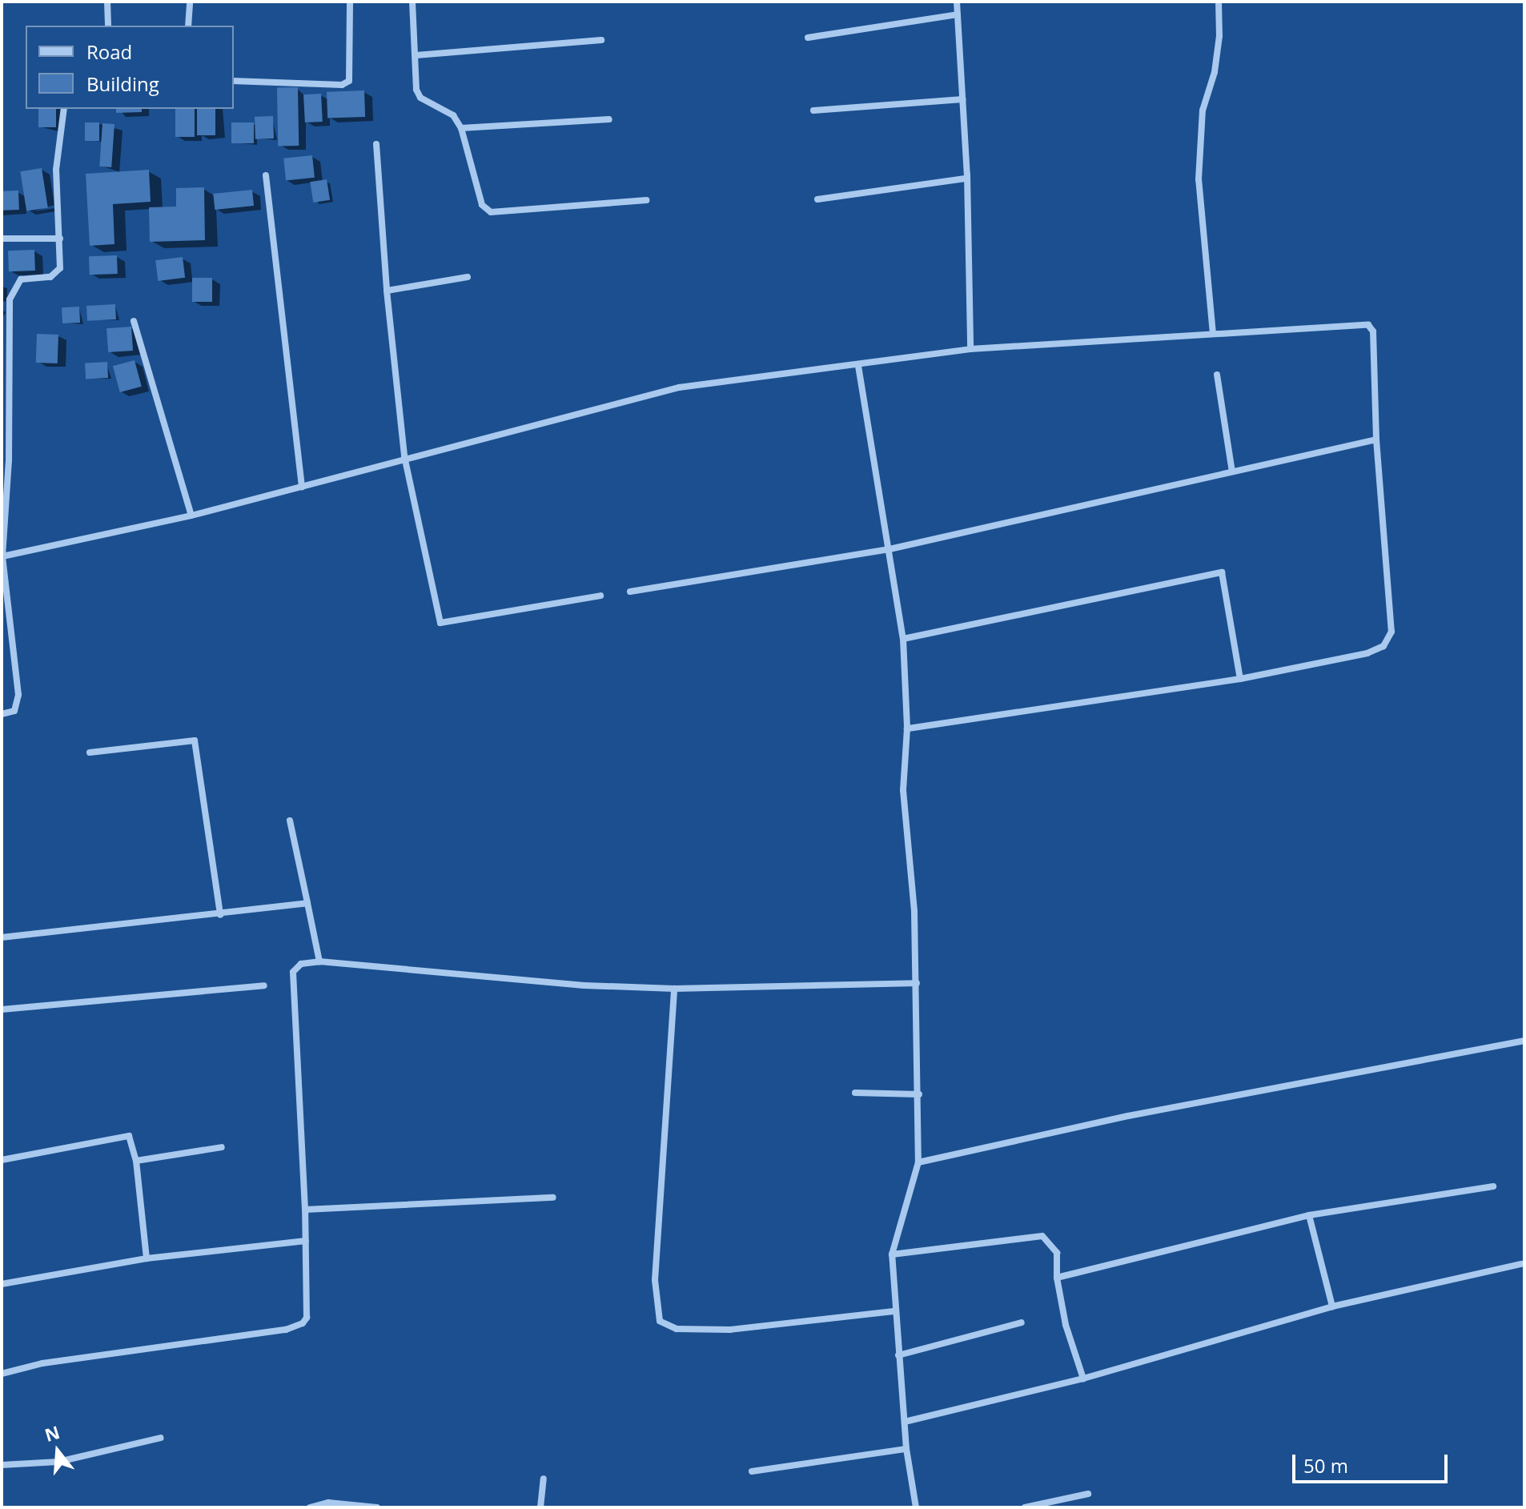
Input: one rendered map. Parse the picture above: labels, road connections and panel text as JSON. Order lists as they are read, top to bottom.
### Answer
{
  "legend": ["Road", "Building"],
  "scale_bar": "50 m",
  "north": "top"
}
